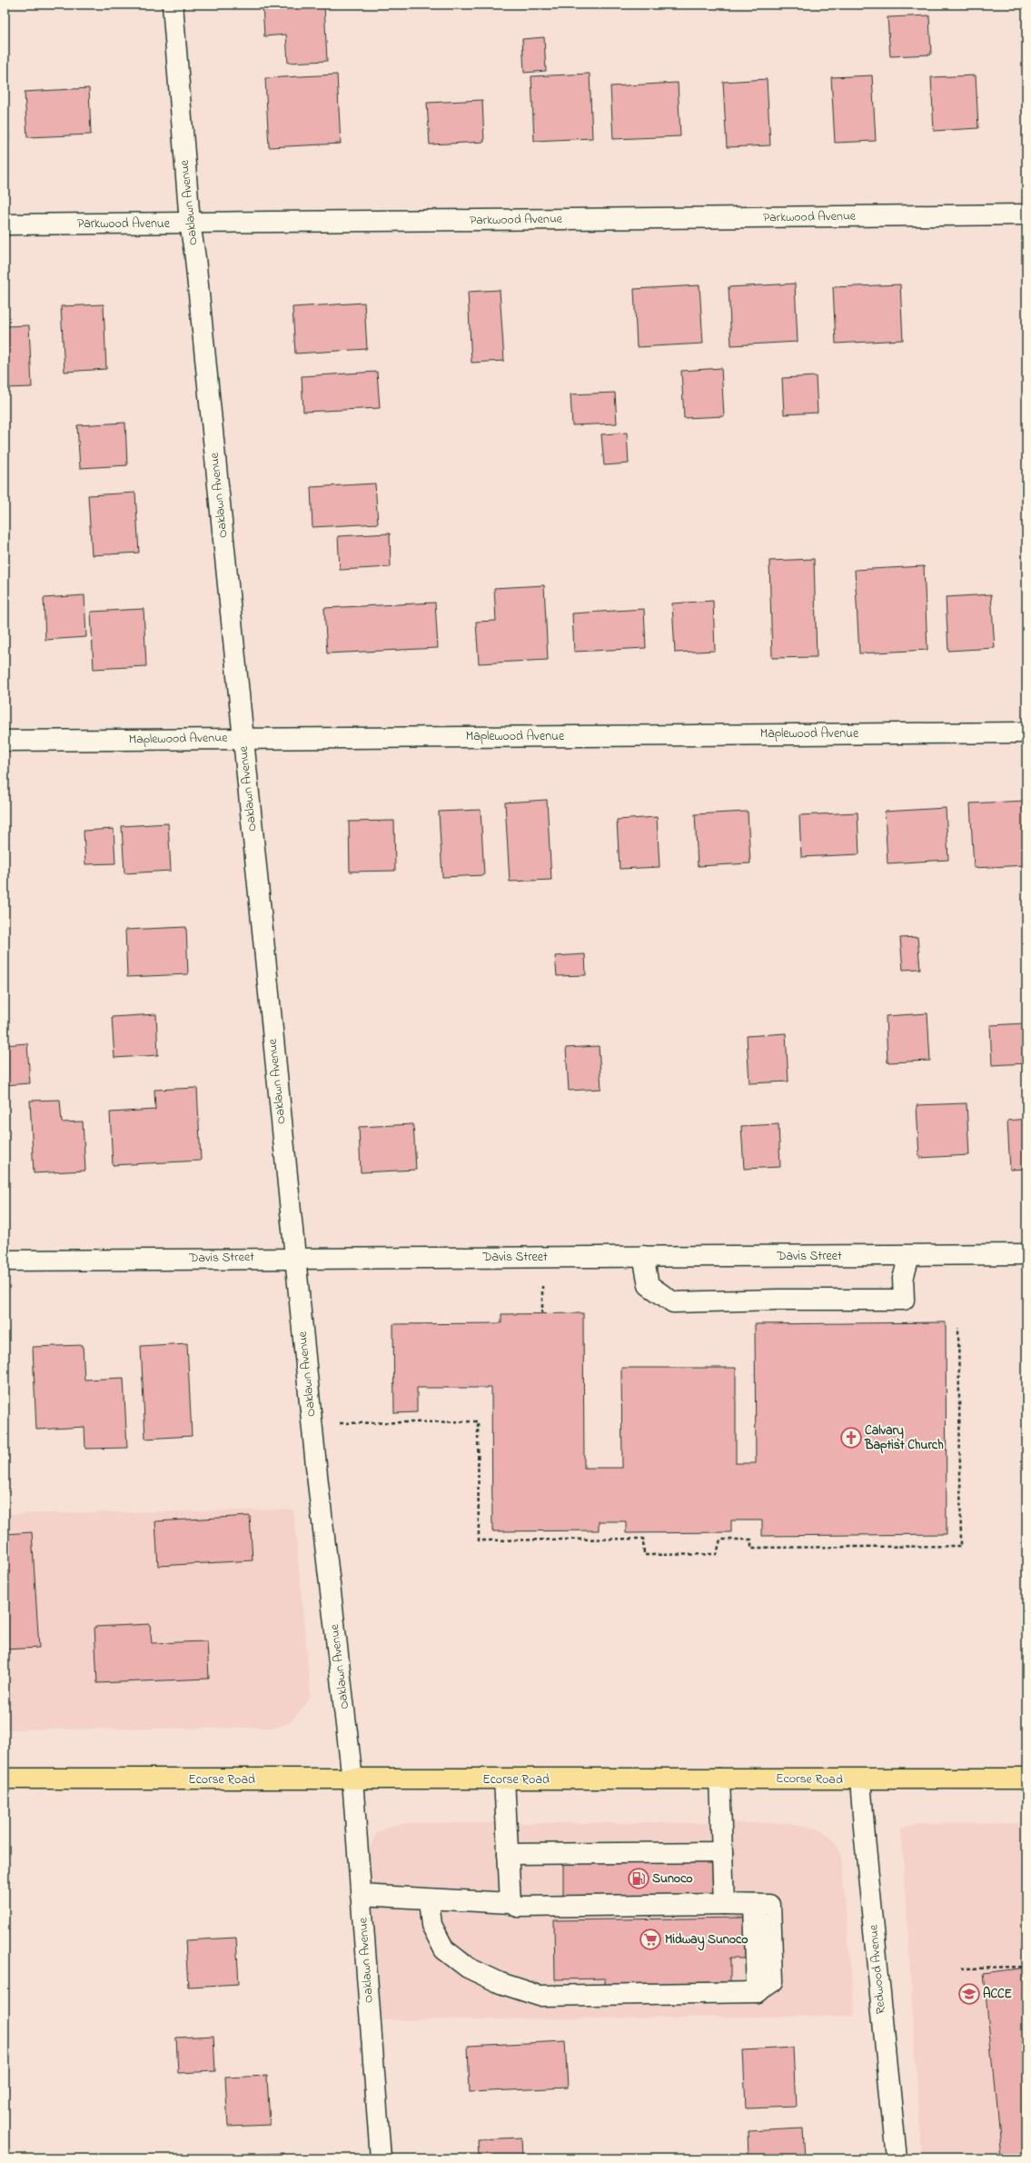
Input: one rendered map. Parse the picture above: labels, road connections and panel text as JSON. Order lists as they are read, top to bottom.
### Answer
{
  "streets": {
    "main road": ["Ecorse Road"],
    "street": [
      "Oaklawn Avenue",
      "Parkwood Avenue",
      "Maplewood Avenue",
      "Davis Street",
      "Redwood Avenue"
    ]
  },
  "crossings": [
    ["Oaklawn Avenue", "Parkwood Avenue"],
    ["Oaklawn Avenue", "Maplewood Avenue"],
    ["Oaklawn Avenue", "Davis Street"],
    ["Oaklawn Avenue", "Ecorse Road"],
    ["Ecorse Road", "Redwood Avenue"]
  ],
  "places": {
    "church": ["Calvary Baptist Church"],
    "fuel station": ["Sunoco"],
    "supermarket": ["Midway Sunoco"],
    "school or university": ["ACCE"]
  }
}
